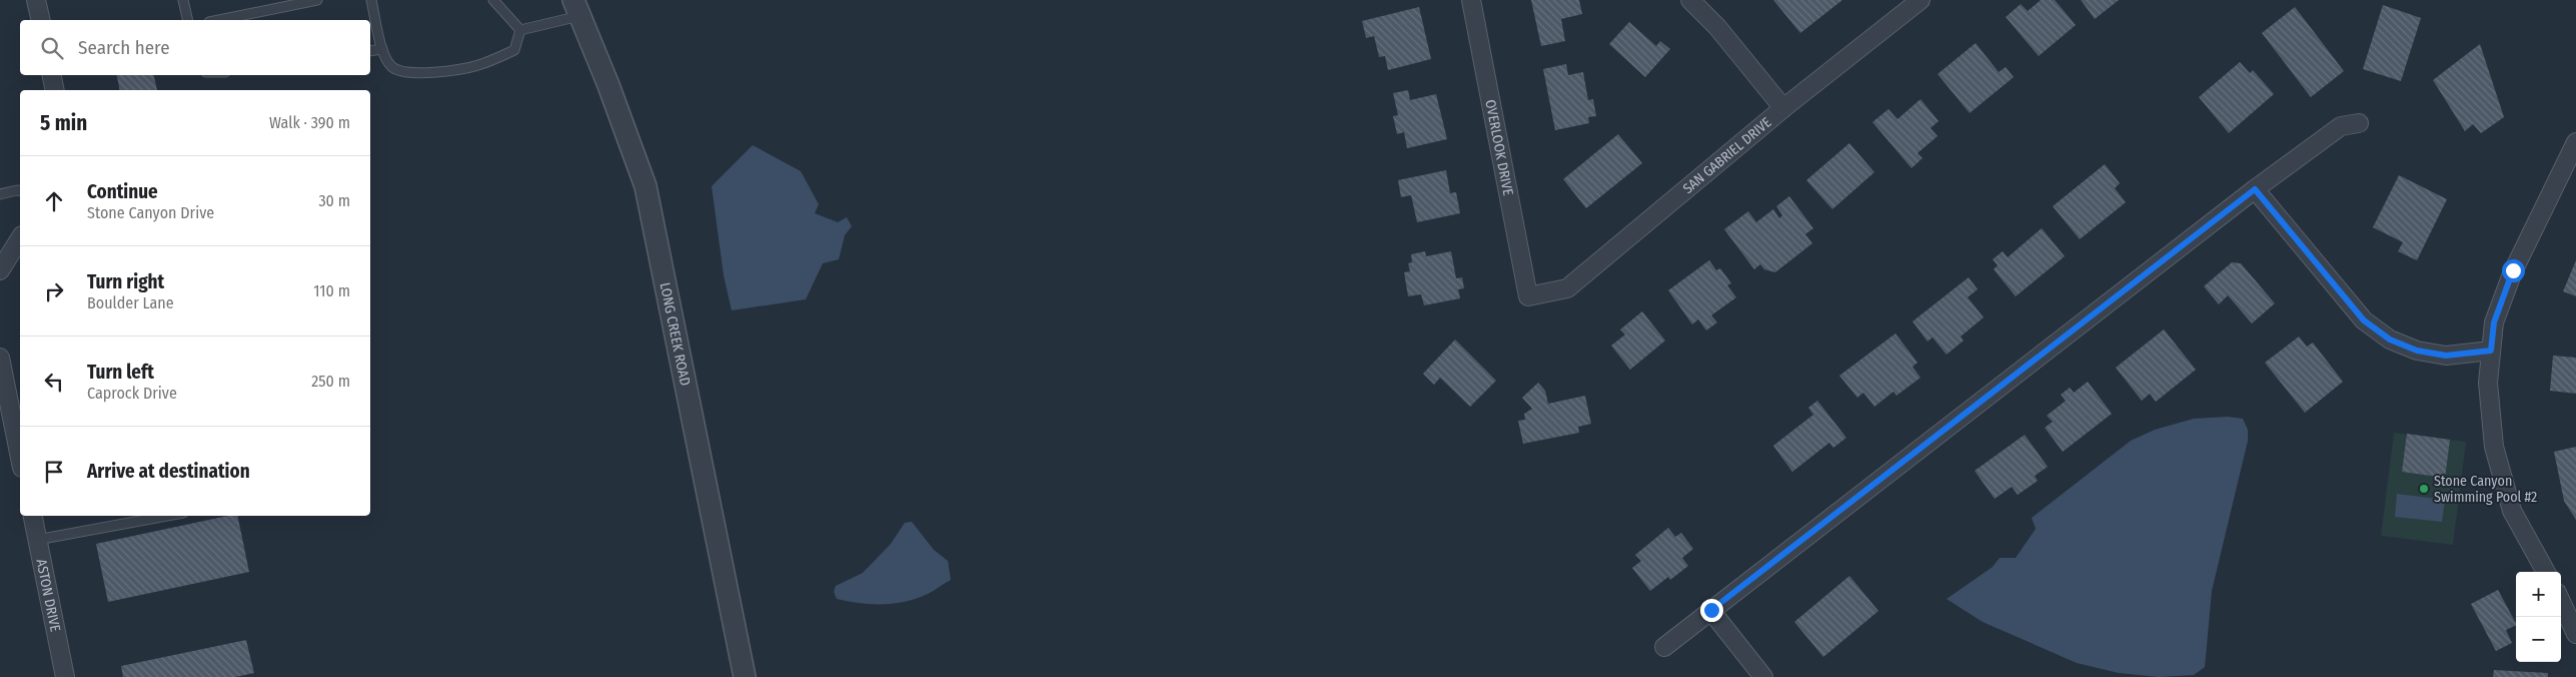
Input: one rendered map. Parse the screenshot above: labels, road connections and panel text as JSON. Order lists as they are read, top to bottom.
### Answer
{
  "streets": {
    "street": [
      "OVERLOOK DRIVE",
      "SAN GABRIEL DRIVE",
      "LONG CREEK ROAD",
      "ASTON DRIVE"
    ]
  },
  "crossings": [
    ["OVERLOOK DRIVE", "SAN GABRIEL DRIVE"]
  ],
  "places": ["Stone Canyon Swimming Pool #2"],
  "page": {
    "search": "Search here",
    "heading": ["5 min", "Walk · 390 m"],
    "list": [
      ["Continue", "Stone Canyon Drive", "30 m"],
      ["Turn right", "Boulder Lane", "110 m"],
      ["Turn left", "Caprock Drive", "250 m"],
      "Arrive at destination"
    ],
    "map_buttons": ["+", "−"]
  }
}
